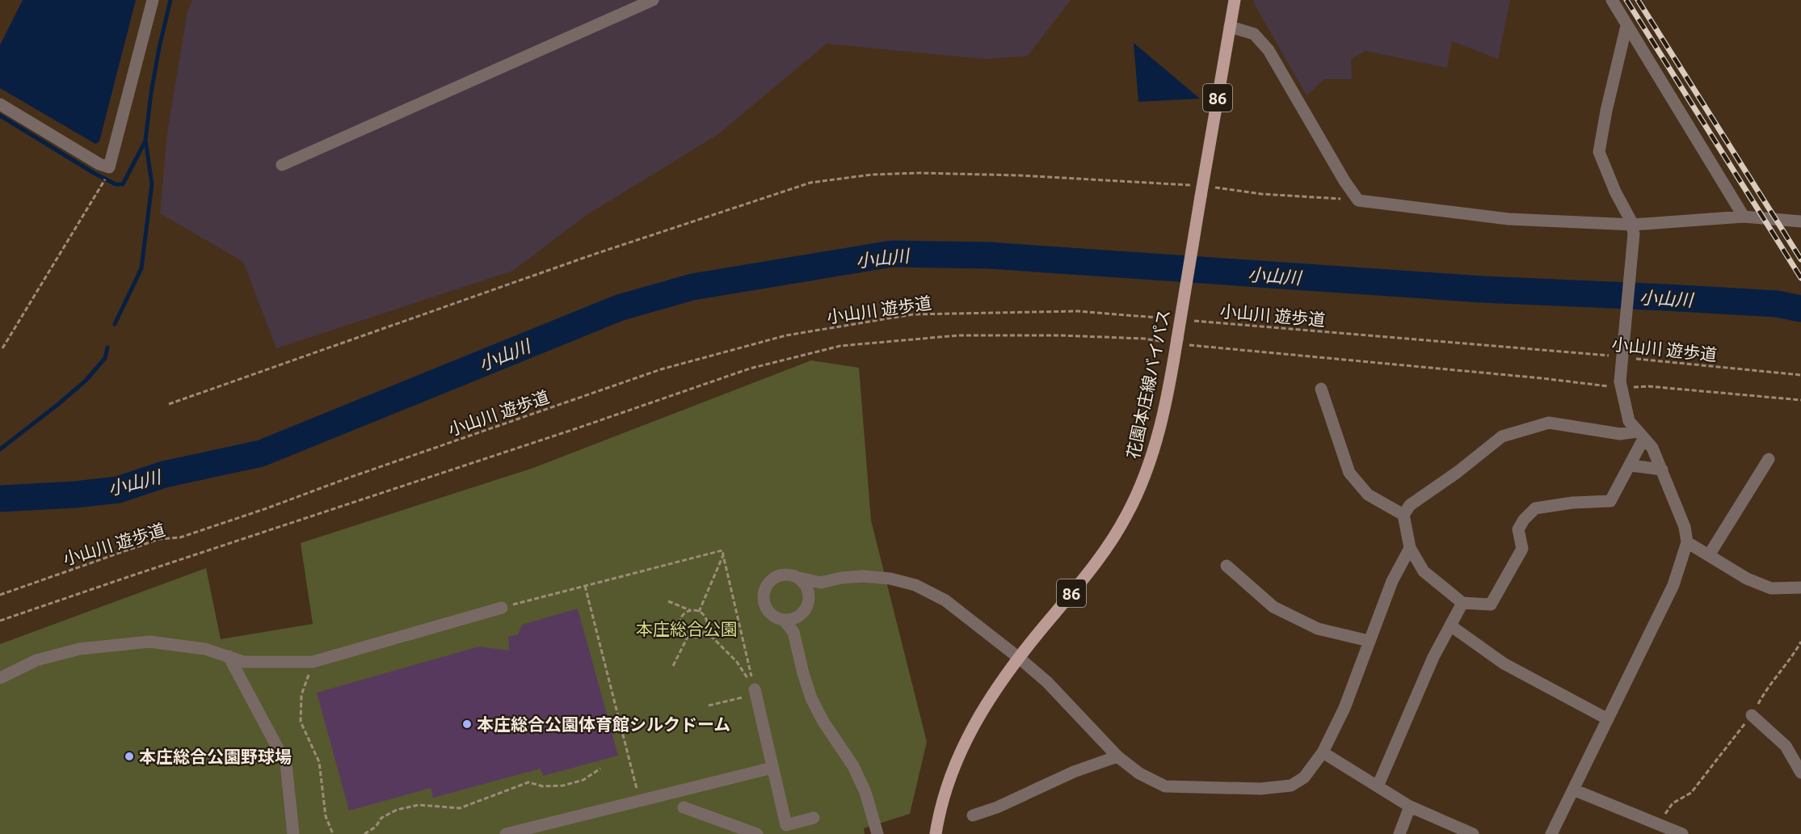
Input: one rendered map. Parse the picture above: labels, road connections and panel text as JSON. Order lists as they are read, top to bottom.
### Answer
{
  "streets": {
    "main road": ["86", "花園本庄線バイパス"],
    "path": ["小山川 遊歩道"]
  },
  "water": ["小山川"],
  "parks": ["本庄総合公園"],
  "places": ["本庄総合公園体育館シルクドーム", "本庄総合公園野球場"]
}
